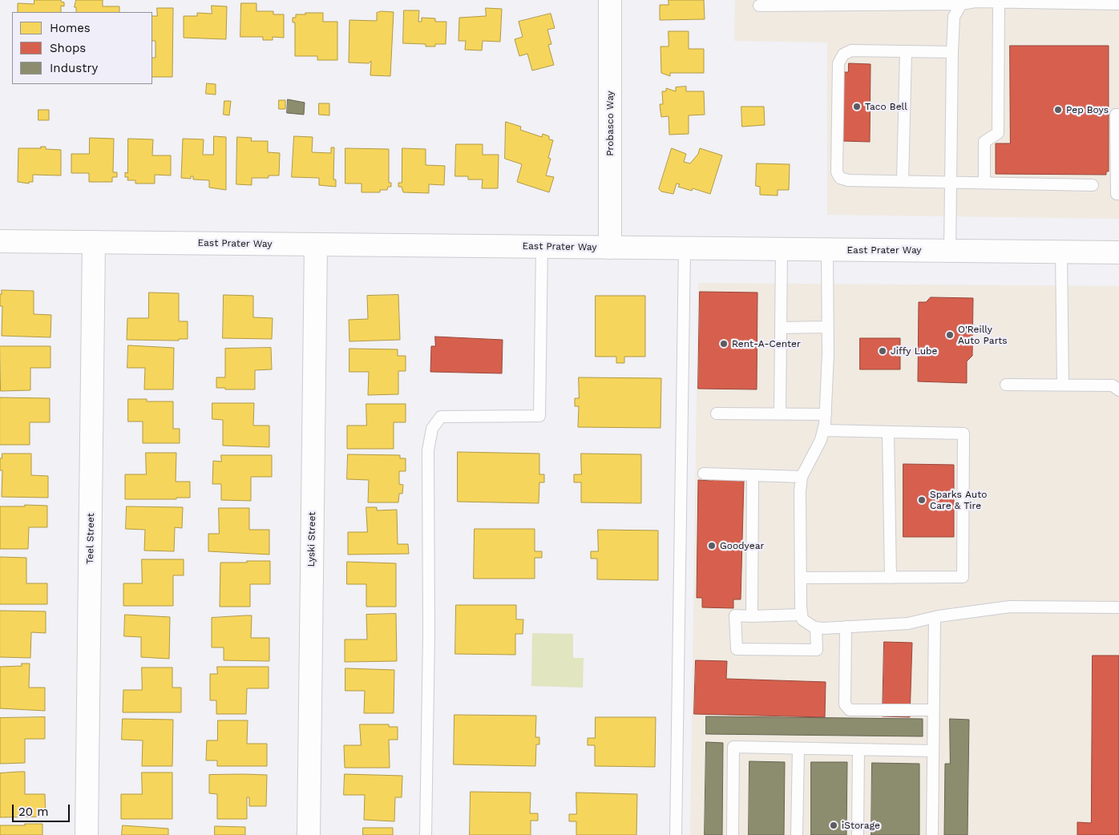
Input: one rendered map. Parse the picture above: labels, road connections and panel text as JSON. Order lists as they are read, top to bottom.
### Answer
{
  "streets": {
    "street": [
      "Probasco Way",
      "East Prater Way",
      "Teel Street",
      "Lyski Street"
    ]
  },
  "crossings": [
    ["Probasco Way", "East Prater Way"],
    ["East Prater Way", "Teel Street"],
    ["East Prater Way", "Lyski Street"]
  ],
  "places": [
    "Taco Bell",
    "Pep Boys",
    "O'Reilly Auto Parts",
    "Rent-A-Center",
    "Jiffy Lube",
    "Sparks Auto Care & Tire",
    "Goodyear",
    "iStorage"
  ],
  "legend": ["Homes", "Shops", "Industry"],
  "scale_bar": "20 m"
}
